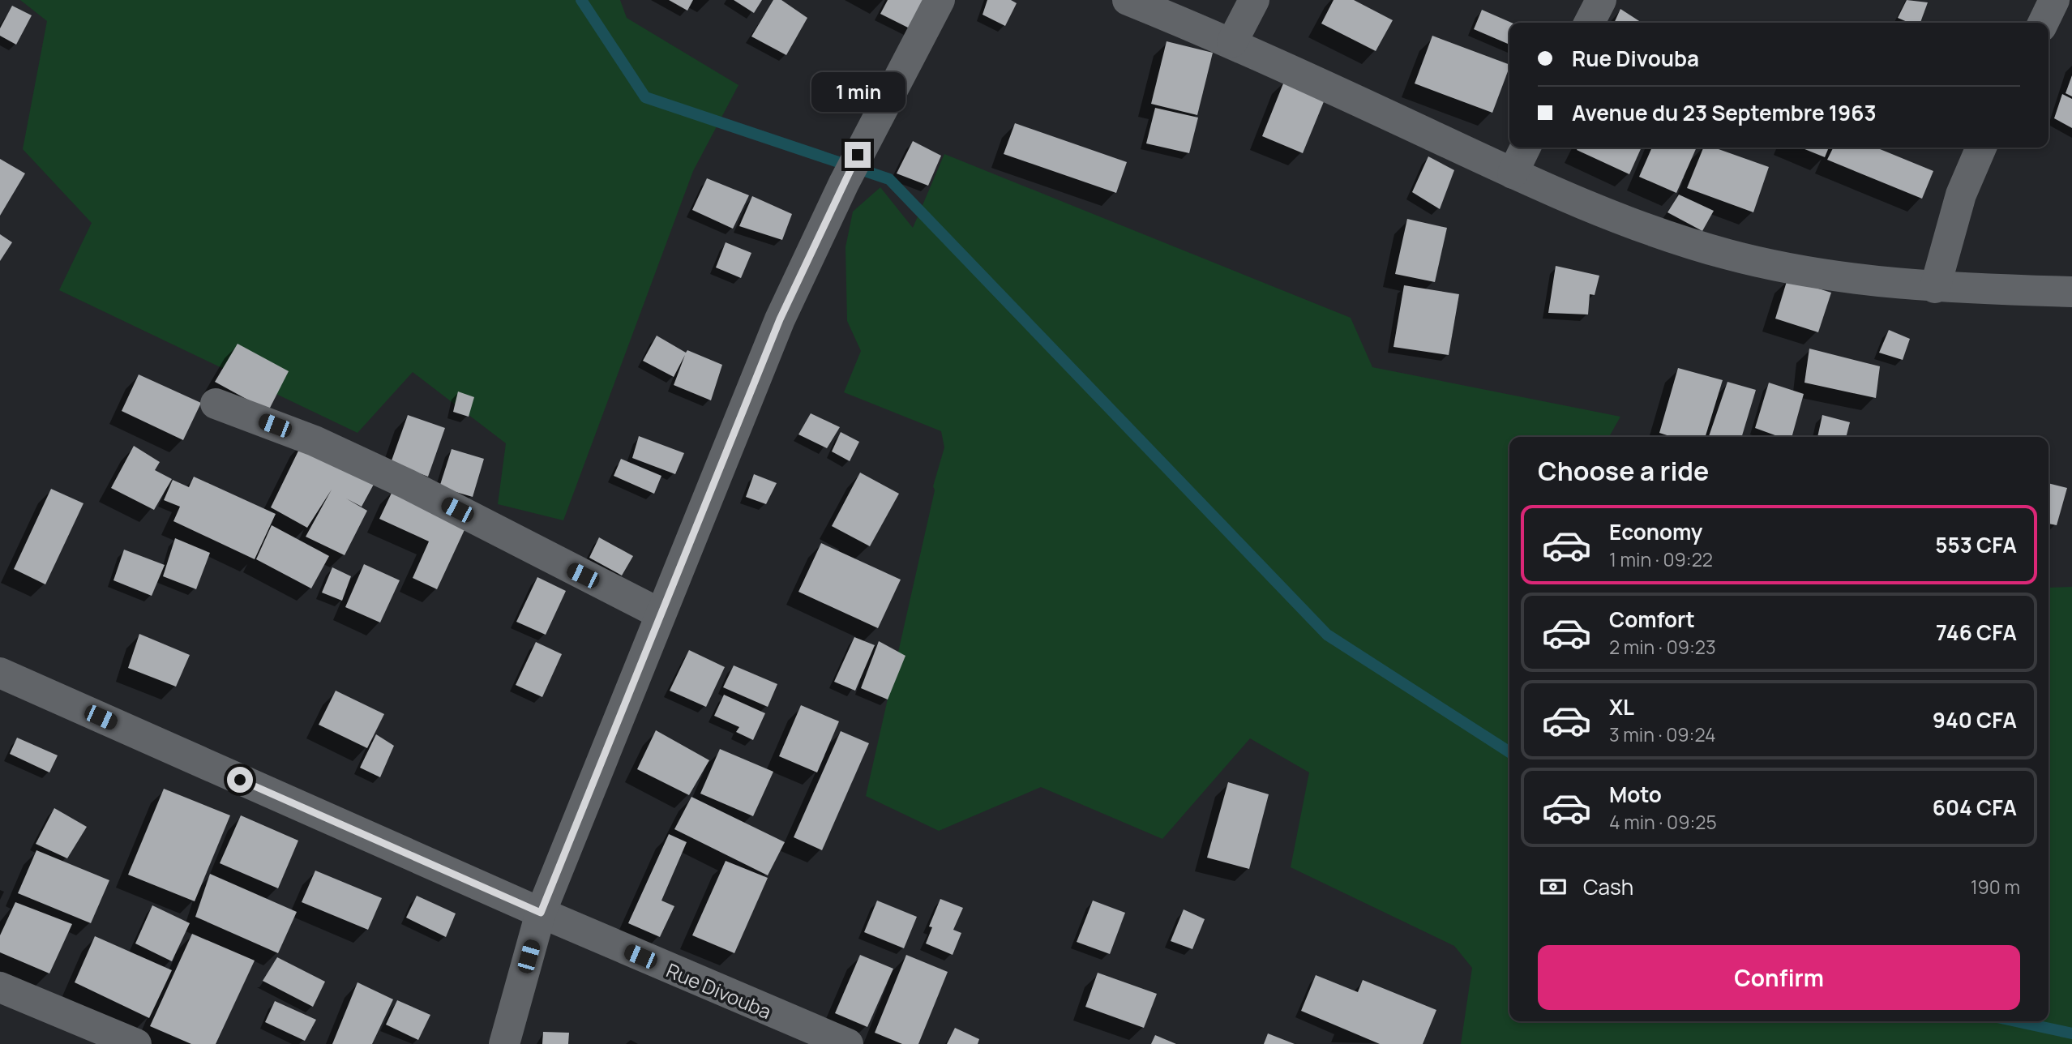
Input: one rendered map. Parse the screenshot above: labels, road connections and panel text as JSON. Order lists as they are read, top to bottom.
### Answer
{
  "streets": {
    "street": ["Rue Divouba"]
  },
  "page": {
    "banner": ["Rue Divouba", "Avenue du 23 Septembre 1963"],
    "bubble": "1 min",
    "heading": "Choose a ride",
    "list": [
      {
        "name": "Economy",
        "note": "1 min · 09:22",
        "value": "553 CFA"
      },
      {
        "name": "Comfort",
        "note": "2 min · 09:23",
        "value": "746 CFA"
      },
      {
        "name": "XL",
        "note": "3 min · 09:24",
        "value": "940 CFA"
      },
      {
        "name": "Moto",
        "note": "4 min · 09:25",
        "value": "604 CFA"
      }
    ],
    "pay": ["Cash", "190 m"],
    "buttons": "Confirm"
  }
}
